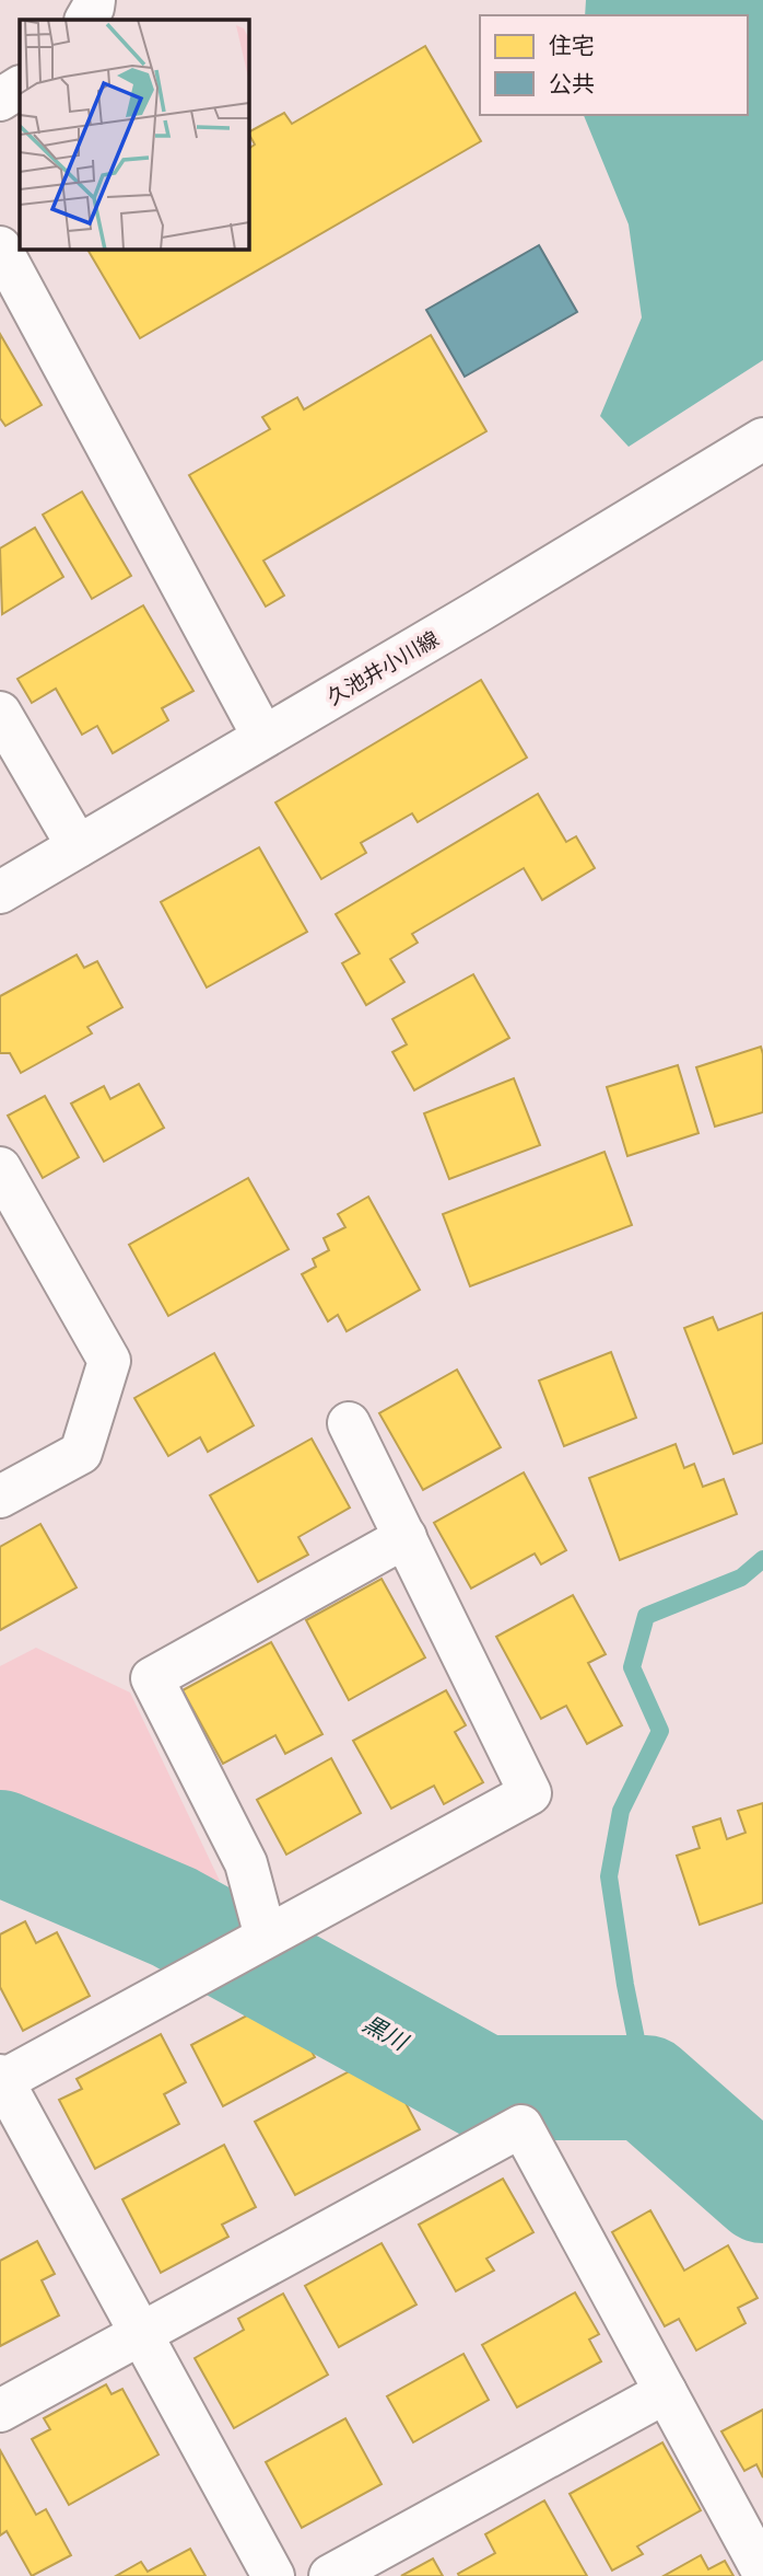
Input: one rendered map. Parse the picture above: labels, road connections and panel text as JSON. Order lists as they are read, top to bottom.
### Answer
{
  "streets": {
    "street": ["久池井小川線"]
  },
  "water": ["黒川"],
  "legend": ["住宅", "公共"]
}
